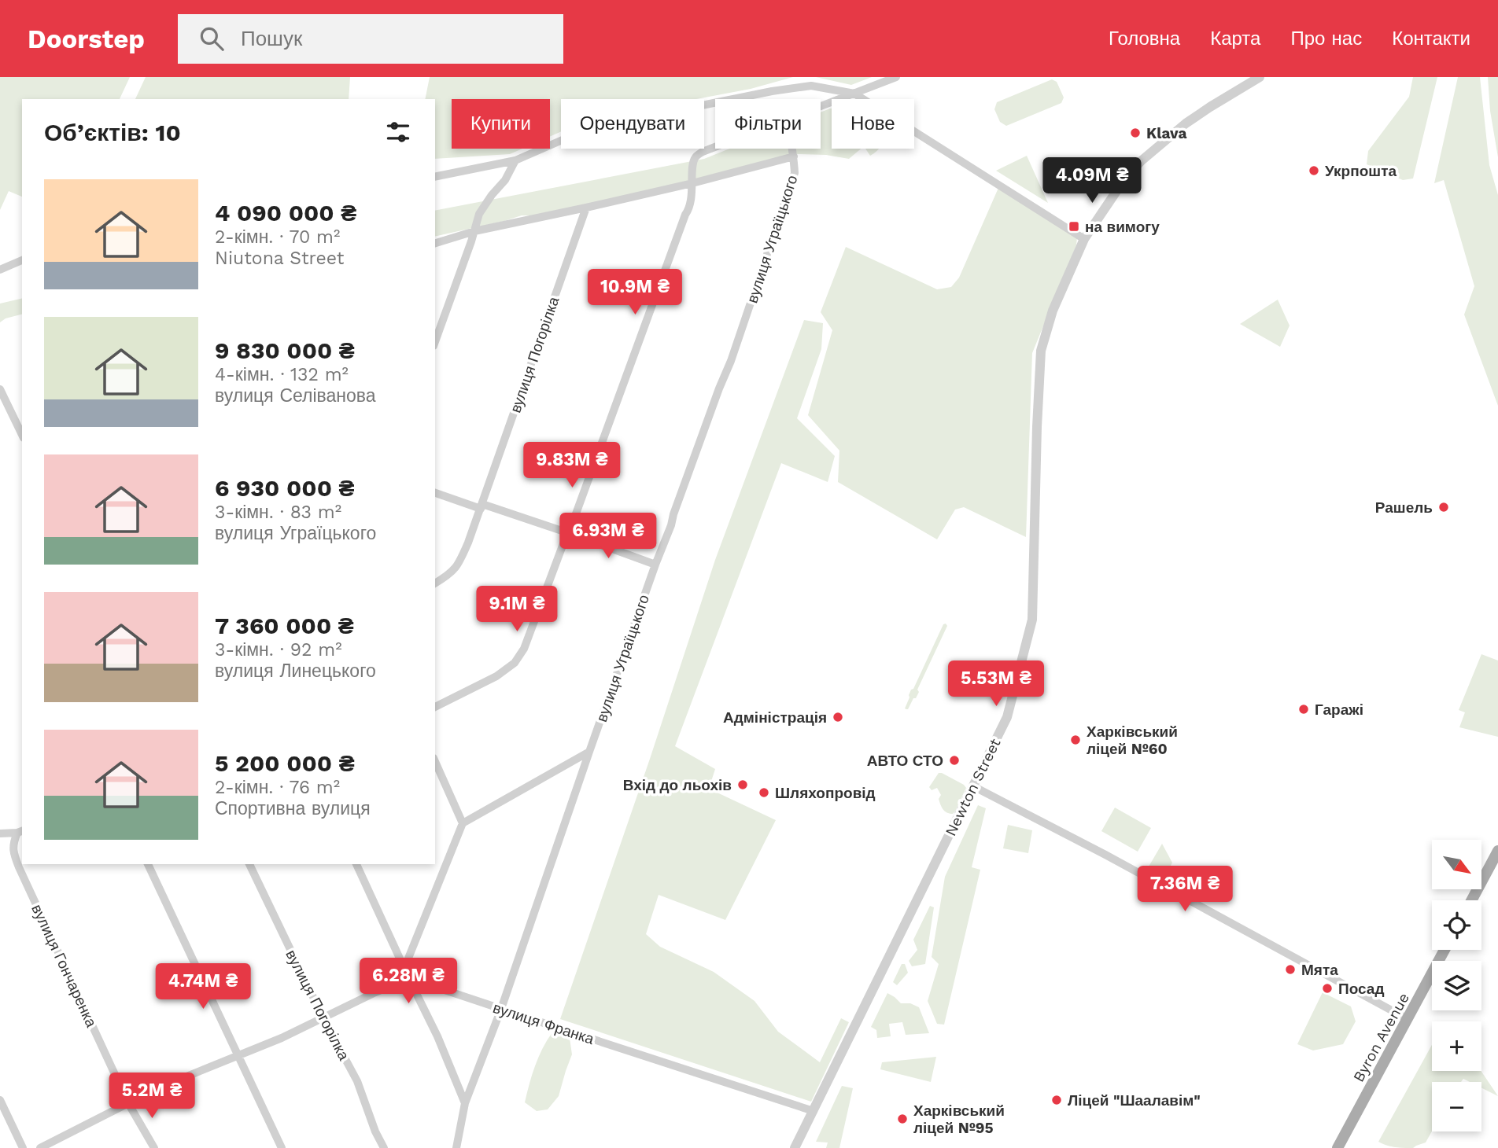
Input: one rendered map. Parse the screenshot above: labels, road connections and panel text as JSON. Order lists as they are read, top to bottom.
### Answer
{
  "streets": {
    "main road": ["Byron Avenue"],
    "street": [
      "вулиця Уграїцького",
      "вулиця Погорілка",
      "Newton Street",
      "вулиця Гончаренка",
      "вулиця Франка"
    ]
  },
  "crossings": [
    ["вулиця Уграїцького", "вулиця Франка"],
    ["Newton Street", "вулиця Франка"]
  ],
  "places": {
    "other": [
      "Klava",
      "Укрпошта",
      "Рашель",
      "Гаражі",
      "Адміністрація",
      "Харківський ліцей №60",
      "АВТО СТО",
      "Вхід до льохів",
      "Шляхопровід",
      "Мята",
      "Посад",
      "Ліцей \"Шаалавім\"",
      "Харківський ліцей №95"
    ],
    "transit": ["на вимогу"]
  },
  "north": "bottom right",
  "page": {
    "header": "Doorstep",
    "search": "Пошук",
    "nav": [
      "Головна",
      "Карта",
      "Про нас",
      "Контакти"
    ],
    "chip": [
      "Купити",
      "Орендувати",
      "Фільтри",
      "Нове"
    ],
    "heading": "Об’єктів: 10",
    "price": [
      "4.09M ₴",
      "10.9M ₴",
      "9.83M ₴",
      "6.93M ₴",
      "9.1M ₴",
      "5.53M ₴",
      "7.36M ₴",
      "6.28M ₴",
      "4.74M ₴",
      "5.2M ₴"
    ],
    "list": [
      {
        "name": "4 090 000 ₴",
        "note": "2-кімн. · 70 m² · Niutona Street"
      },
      {
        "name": "9 830 000 ₴",
        "note": "4-кімн. · 132 m² · вулиця Селіванова"
      },
      {
        "name": "6 930 000 ₴",
        "note": "3-кімн. · 83 m² · вулиця Уграїцького"
      },
      {
        "name": "7 360 000 ₴",
        "note": "3-кімн. · 92 m² · вулиця Линецького"
      },
      {
        "name": "5 200 000 ₴",
        "note": "2-кімн. · 76 m² · Спортивна вулиця"
      }
    ],
    "map_buttons": ["+", "−"]
  }
}
